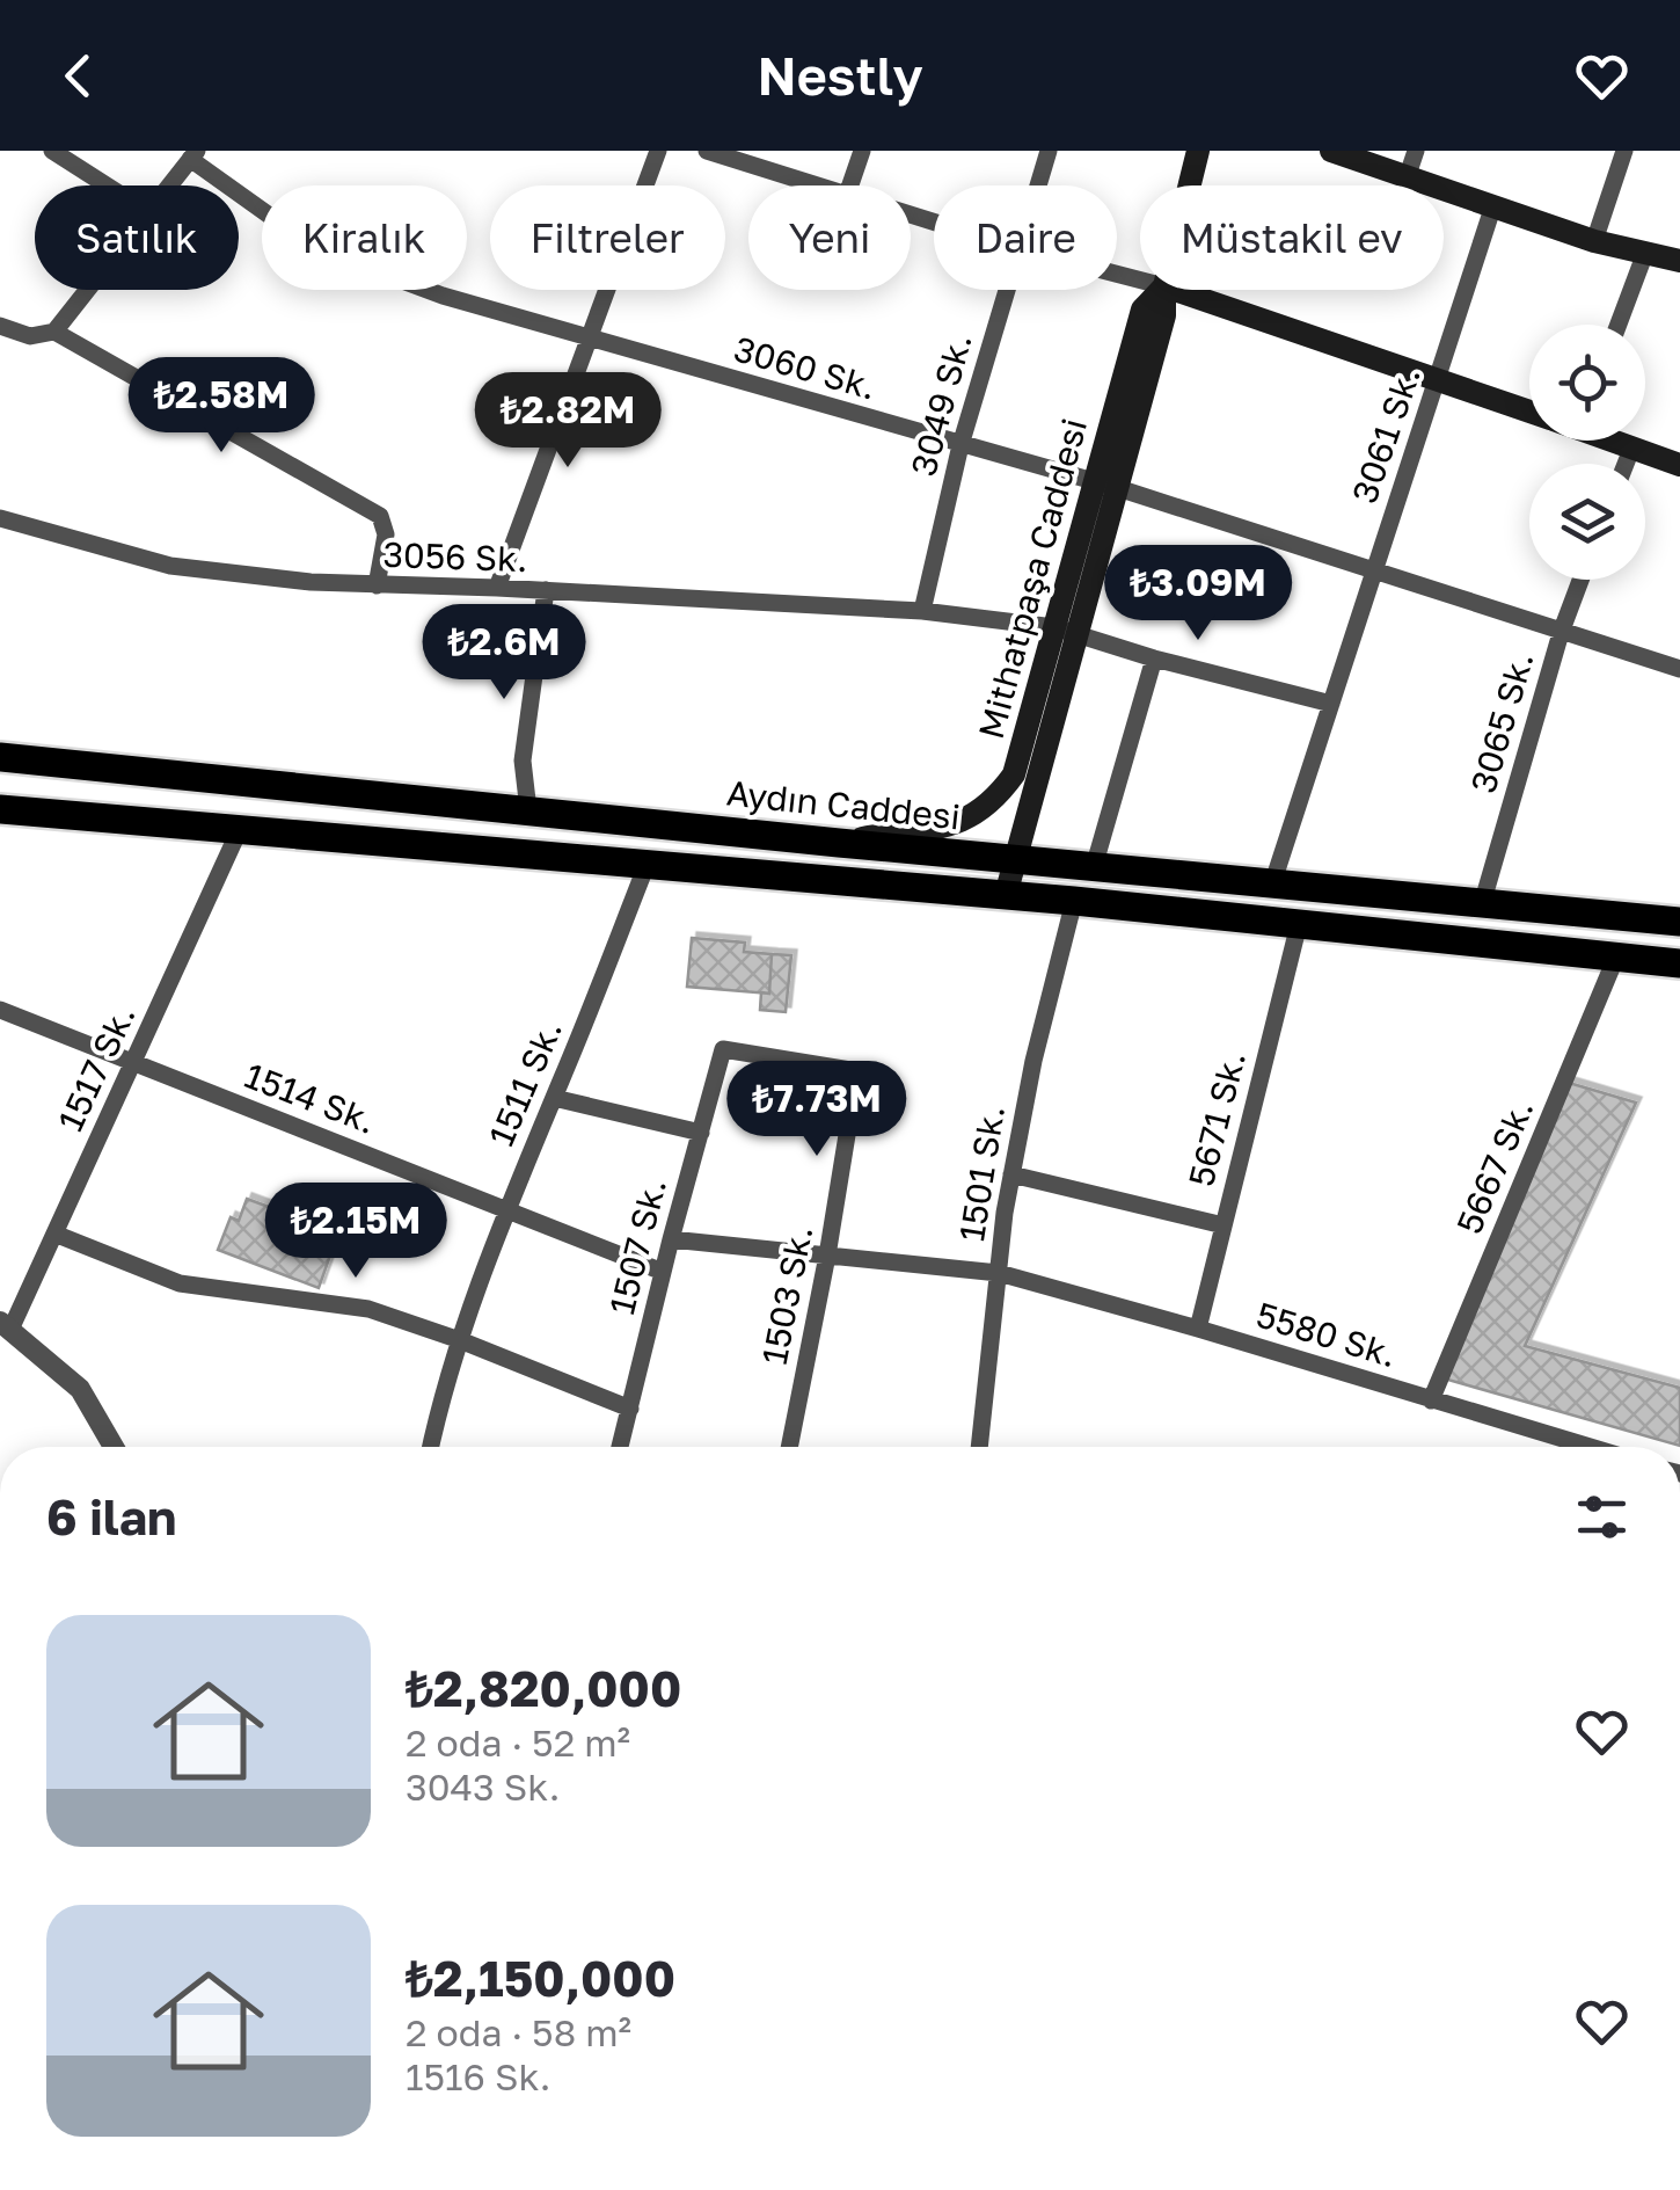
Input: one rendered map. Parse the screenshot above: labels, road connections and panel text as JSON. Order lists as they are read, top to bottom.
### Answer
{
  "streets": {
    "highway": ["Aydın Caddesi"],
    "main road": ["Mithatpaşa Caddesi"],
    "street": [
      "3060 Sk.",
      "3049 Sk.",
      "3061 Sk.",
      "3056 Sk.",
      "3065 Sk.",
      "1517 Sk.",
      "1511 Sk.",
      "1514 Sk.",
      "5671 Sk.",
      "5667 Sk.",
      "1501 Sk.",
      "1507 Sk.",
      "1503 Sk.",
      "5580 Sk."
    ]
  },
  "crossings": [
    ["3060 Sk.", "3049 Sk."],
    ["3060 Sk.", "3061 Sk."],
    ["3060 Sk.", "Mithatpaşa Caddesi"],
    ["3060 Sk.", "3065 Sk."],
    ["3049 Sk.", "3056 Sk."],
    ["3061 Sk.", "3056 Sk."],
    ["3061 Sk.", "Aydın Caddesi"],
    ["3056 Sk.", "Mithatpaşa Caddesi"],
    ["Mithatpaşa Caddesi", "Aydın Caddesi"],
    ["3065 Sk.", "Aydın Caddesi"],
    ["1517 Sk.", "1514 Sk."],
    ["1511 Sk.", "1514 Sk."],
    ["1514 Sk.", "1507 Sk."],
    ["5671 Sk.", "5580 Sk."],
    ["5667 Sk.", "5580 Sk."],
    ["1501 Sk.", "5580 Sk."],
    ["1507 Sk.", "1503 Sk."],
    ["1507 Sk.", "5580 Sk."],
    ["1503 Sk.", "5580 Sk."]
  ],
  "page": {
    "header": "Nestly",
    "chip": [
      "Satılık",
      "Kiralık",
      "Filtreler",
      "Yeni",
      "Daire",
      "Müstakil ev"
    ],
    "price": [
      "₺2.58M",
      "₺2.82M",
      "₺3.09M",
      "₺2.6M",
      "₺7.73M",
      "₺2.15M"
    ],
    "heading": "6 ilan",
    "list": [
      {
        "name": "₺2,820,000",
        "note": "2 oda · 52 m² · 3043 Sk."
      },
      {
        "name": "₺2,150,000",
        "note": "2 oda · 58 m² · 1516 Sk."
      }
    ]
  }
}
